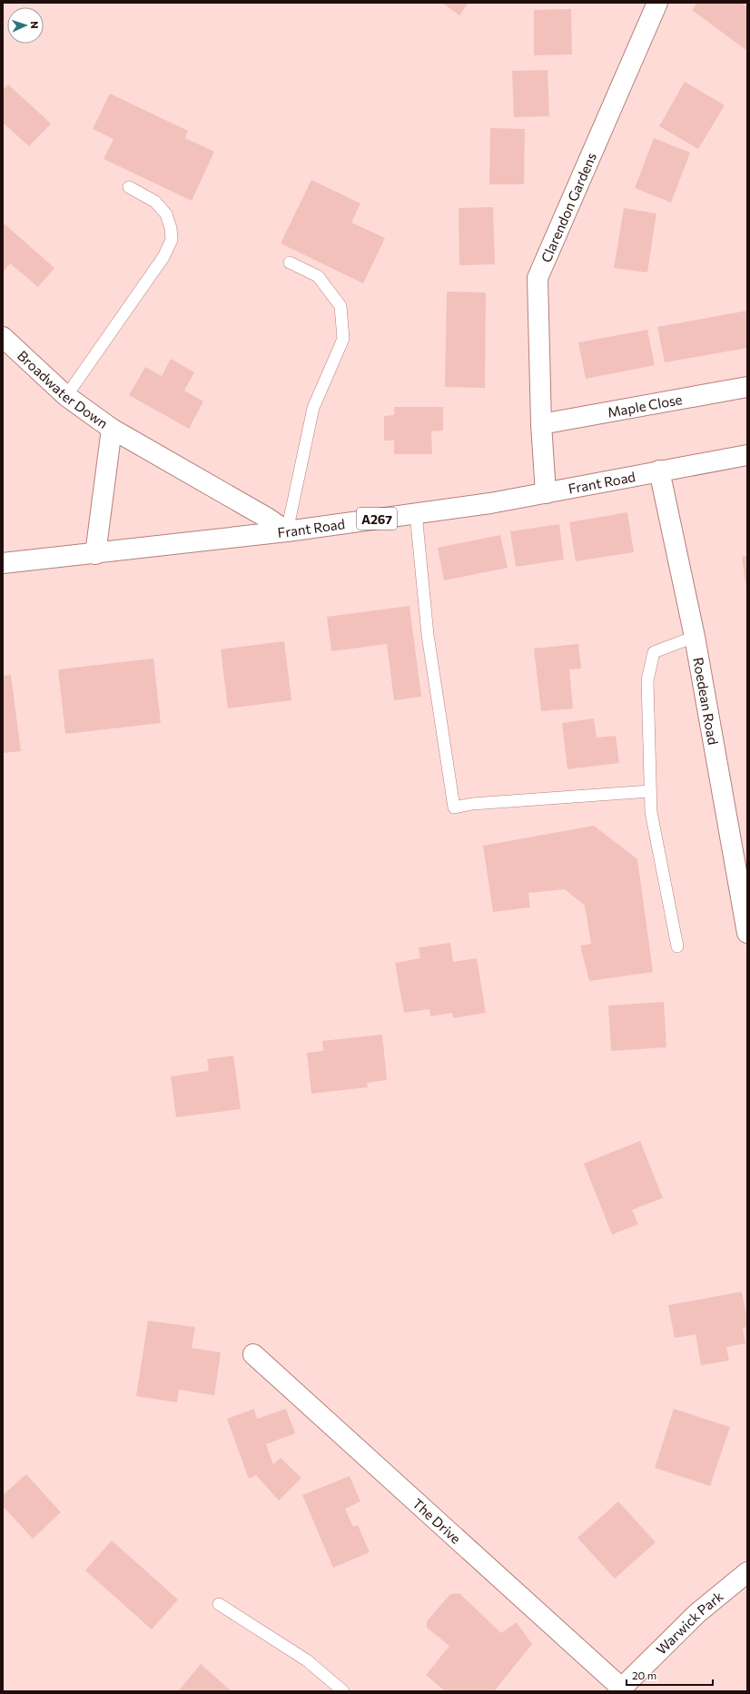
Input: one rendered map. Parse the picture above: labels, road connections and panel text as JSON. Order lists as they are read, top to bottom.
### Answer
{
  "streets": {
    "street": [
      "Clarendon Gardens",
      "Broadwater Down",
      "Maple Close",
      "Frant Road",
      "A267",
      "Roedean Road",
      "The Drive",
      "Warwick Park"
    ]
  },
  "crossings": [
    ["Clarendon Gardens", "Maple Close"],
    ["Clarendon Gardens", "Frant Road"],
    ["Broadwater Down", "Frant Road"],
    ["Frant Road", "Roedean Road"],
    ["The Drive", "Warwick Park"]
  ],
  "scale_bar": "20 m",
  "north": "right"
}
